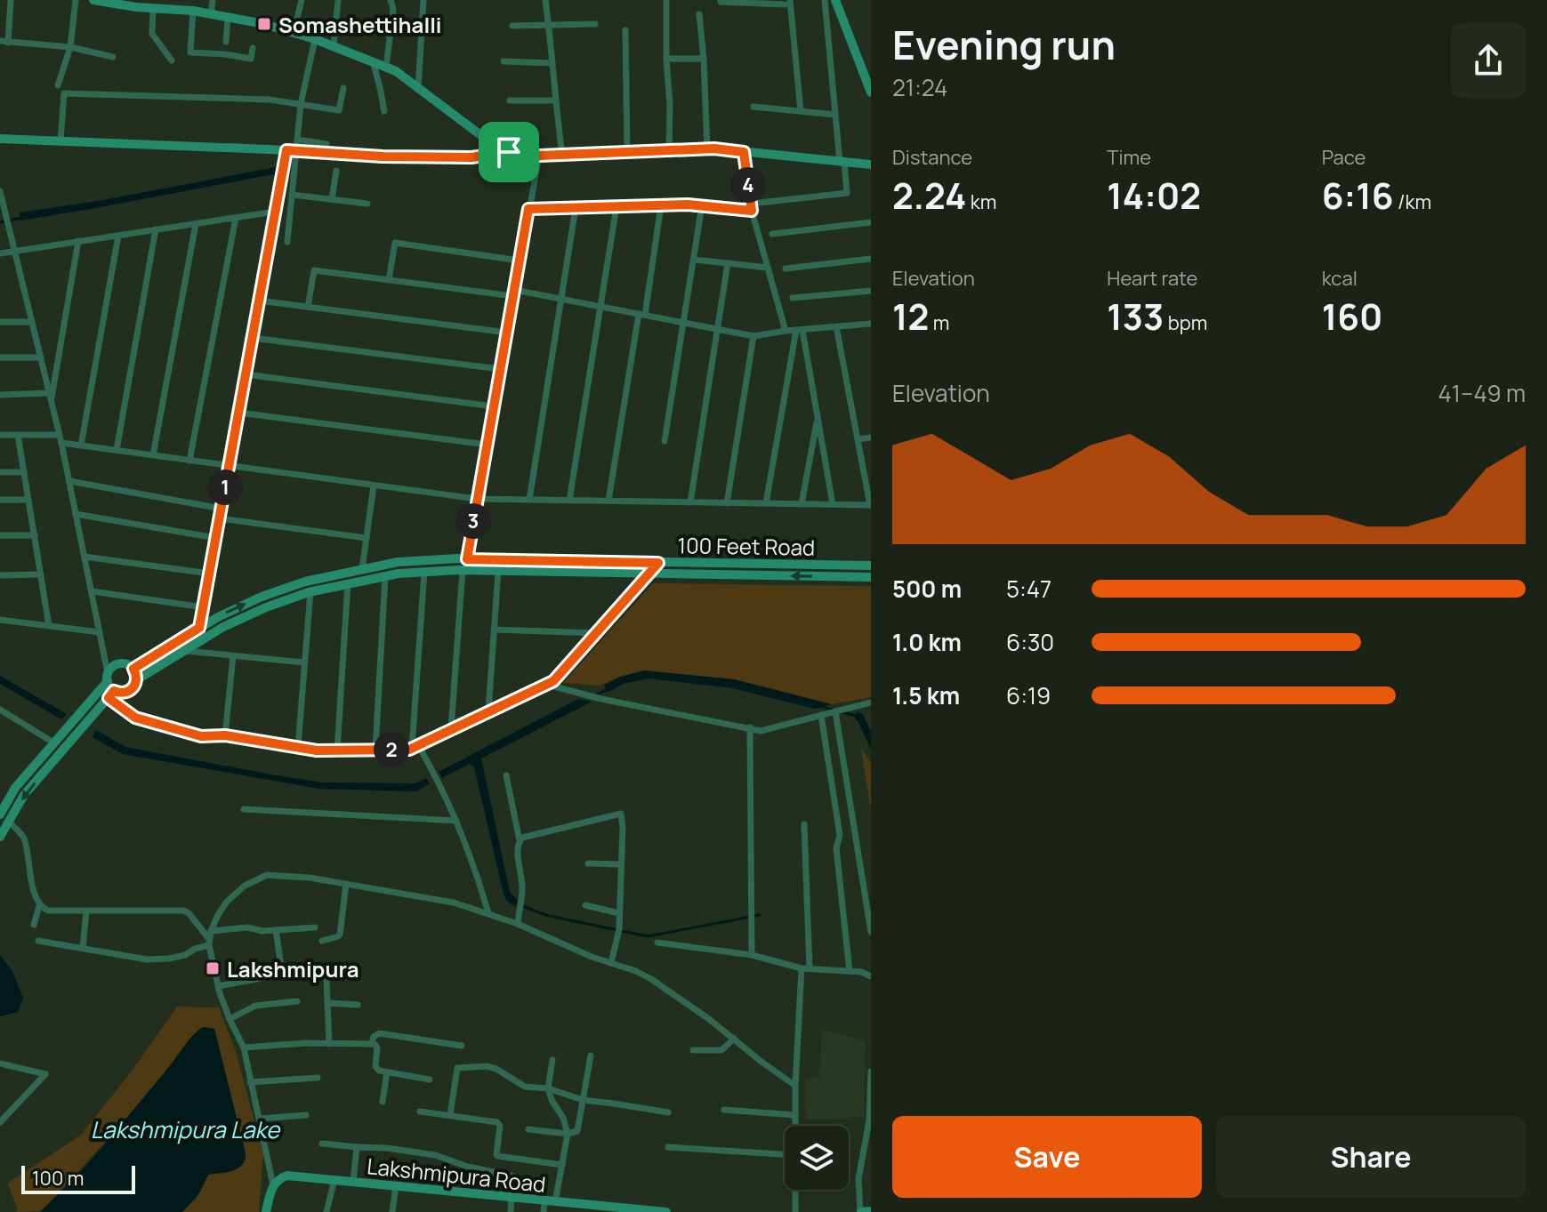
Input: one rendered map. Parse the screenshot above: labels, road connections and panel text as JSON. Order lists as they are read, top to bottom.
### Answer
{
  "streets": {
    "main road": ["100 Feet Road", "Lakshmipura Road"]
  },
  "water": ["Lakshmipura Lake"],
  "places": {
    "transit": ["Somashettihalli", "Lakshmipura"]
  },
  "scale_bar": "100 m",
  "page": {
    "heading": ["Evening run", "21:24"],
    "stats": [
      ["Distance", "2.24 km"],
      ["Time", "14:02"],
      ["Pace", "6:16 /km"],
      ["Elevation", "12 m"],
      ["Heart rate", "133 bpm"],
      ["kcal", "160"]
    ],
    "pins": [
      "4",
      "1",
      "3",
      "2"
    ],
    "chart": ["Elevation", "41–49 m"],
    "list": [
      {
        "name": "500 m",
        "note": "5:47"
      },
      {
        "name": "1.0 km",
        "note": "6:30"
      },
      {
        "name": "1.5 km",
        "note": "6:19"
      }
    ],
    "buttons": ["Save", "Share"],
    "scale": "100 m"
  }
}
